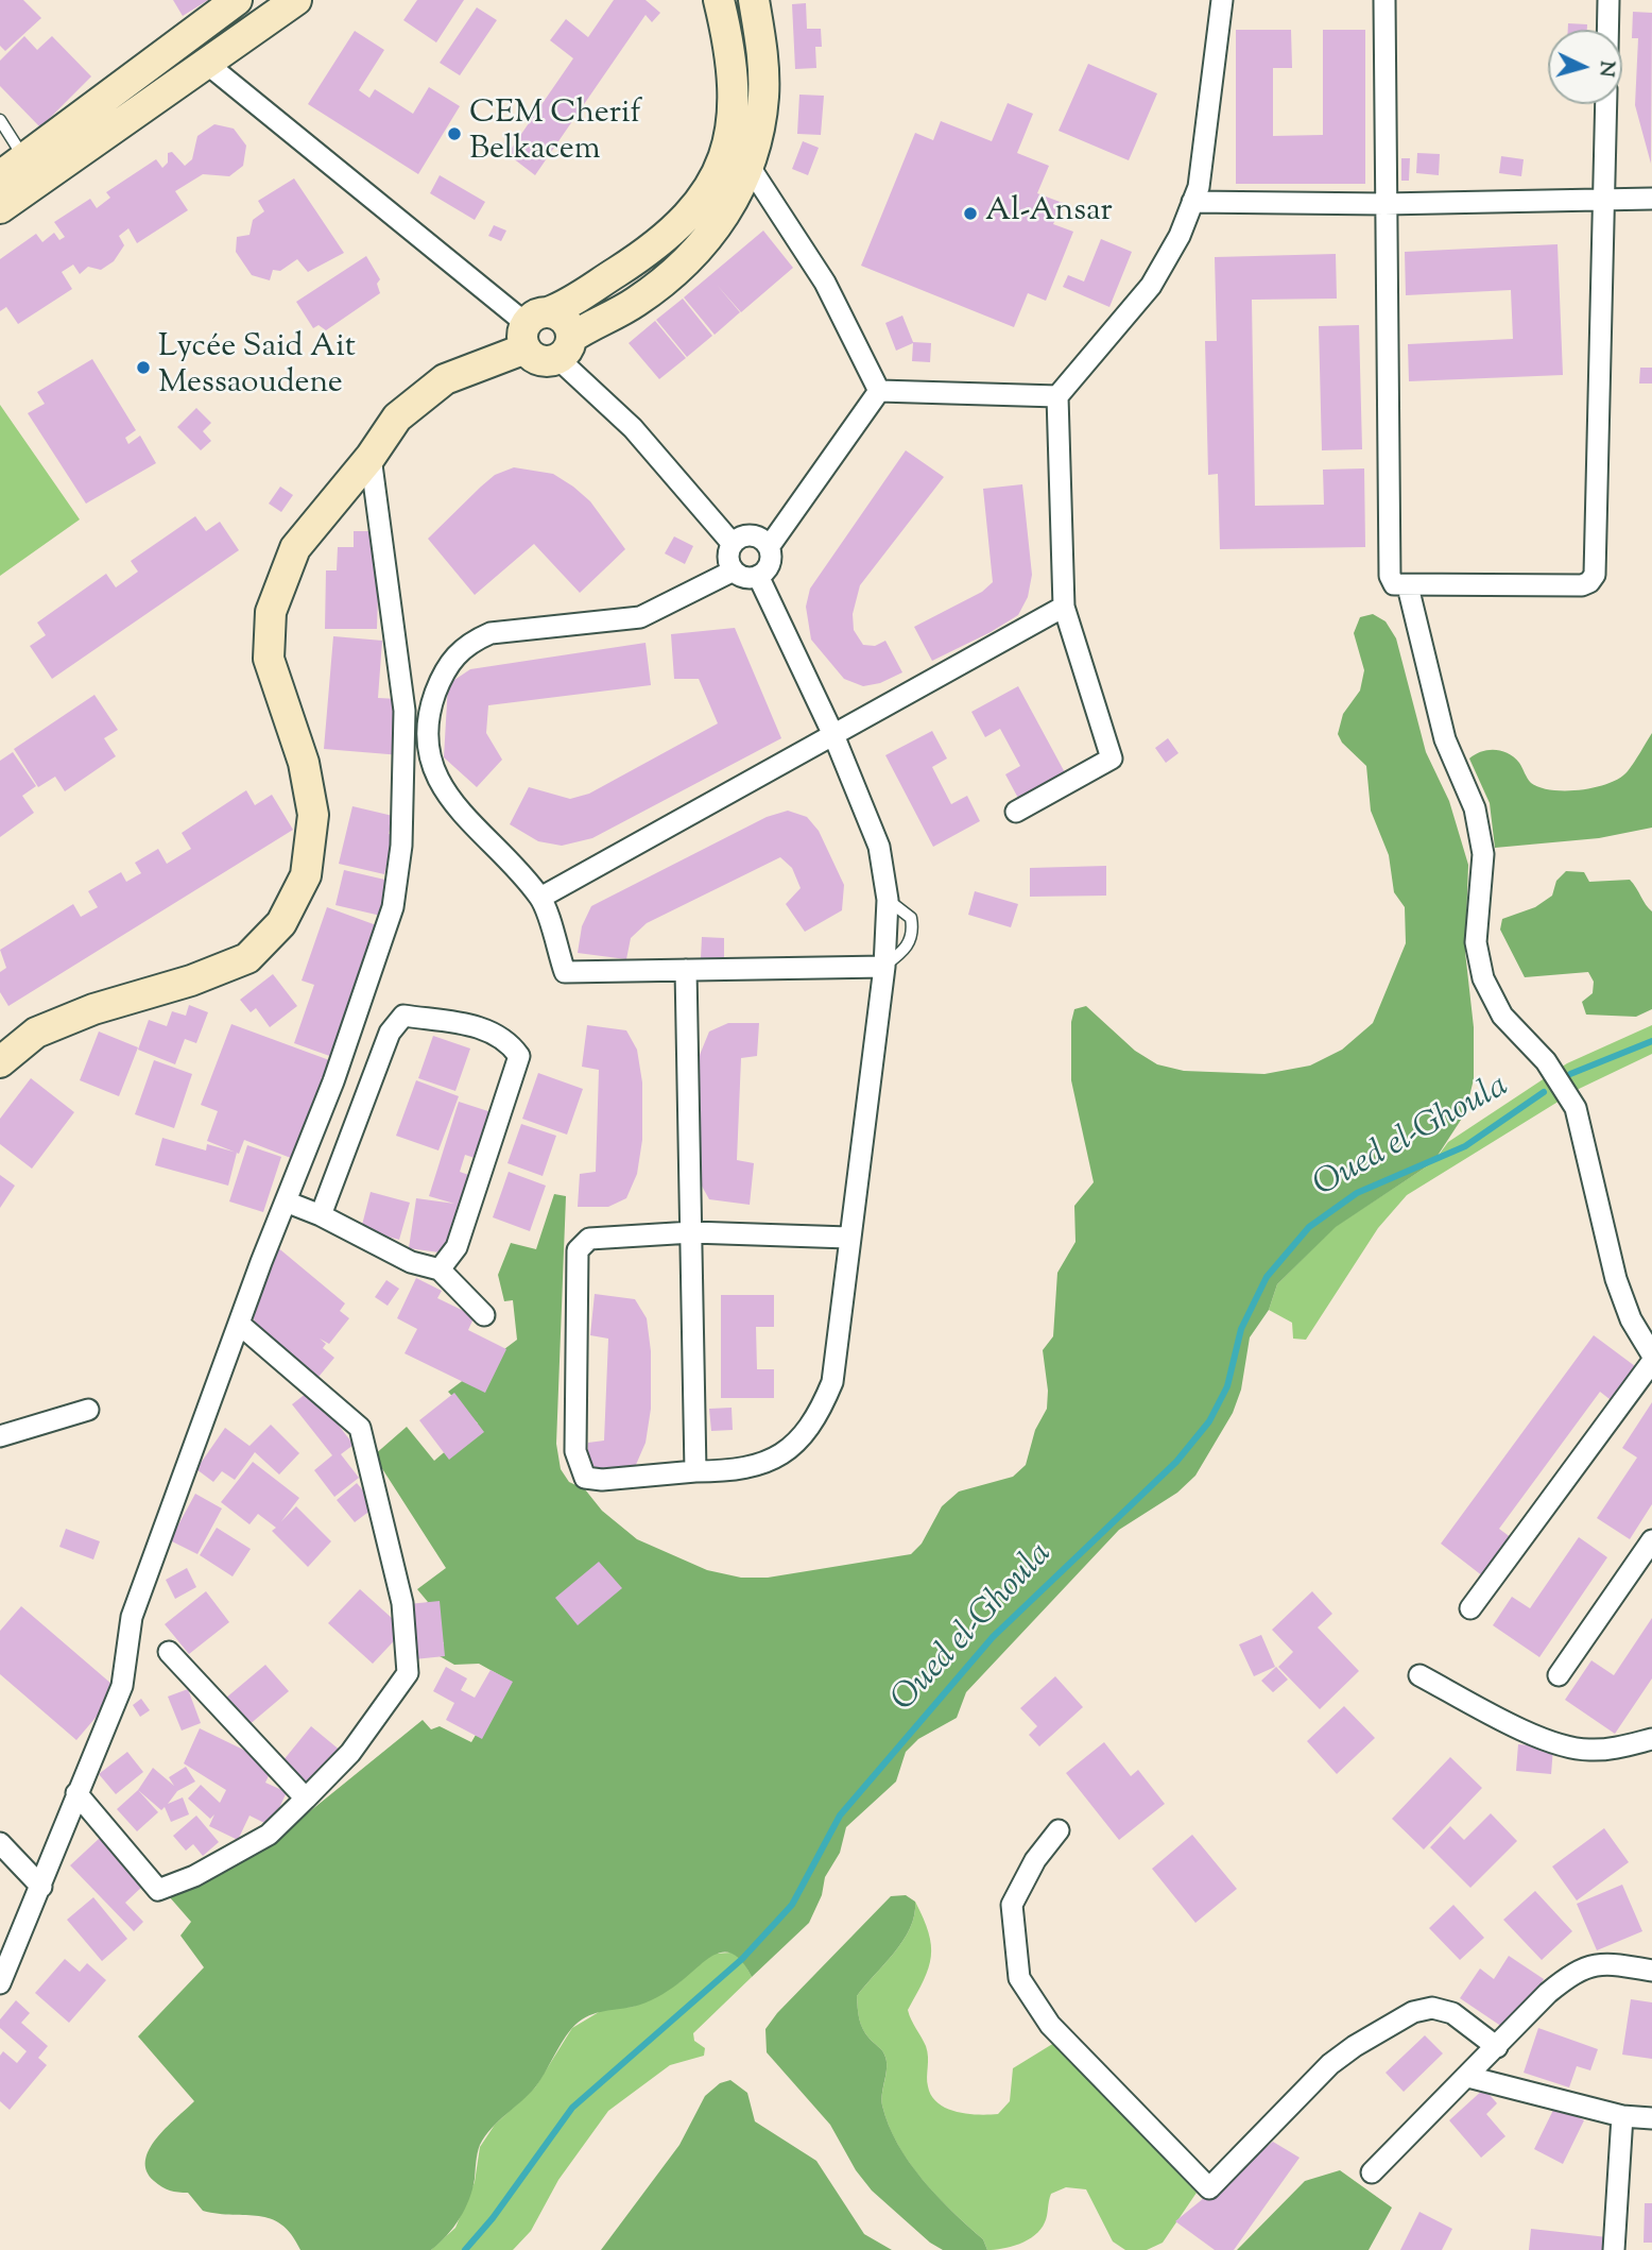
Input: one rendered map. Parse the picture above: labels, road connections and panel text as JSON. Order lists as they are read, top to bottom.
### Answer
{
  "water": ["Oued el-Ghoula"],
  "places": ["CEM Cherif Belkacem", "Al-Ansar", "Lycée Said Ait Messaoudene"],
  "north": "right"
}
